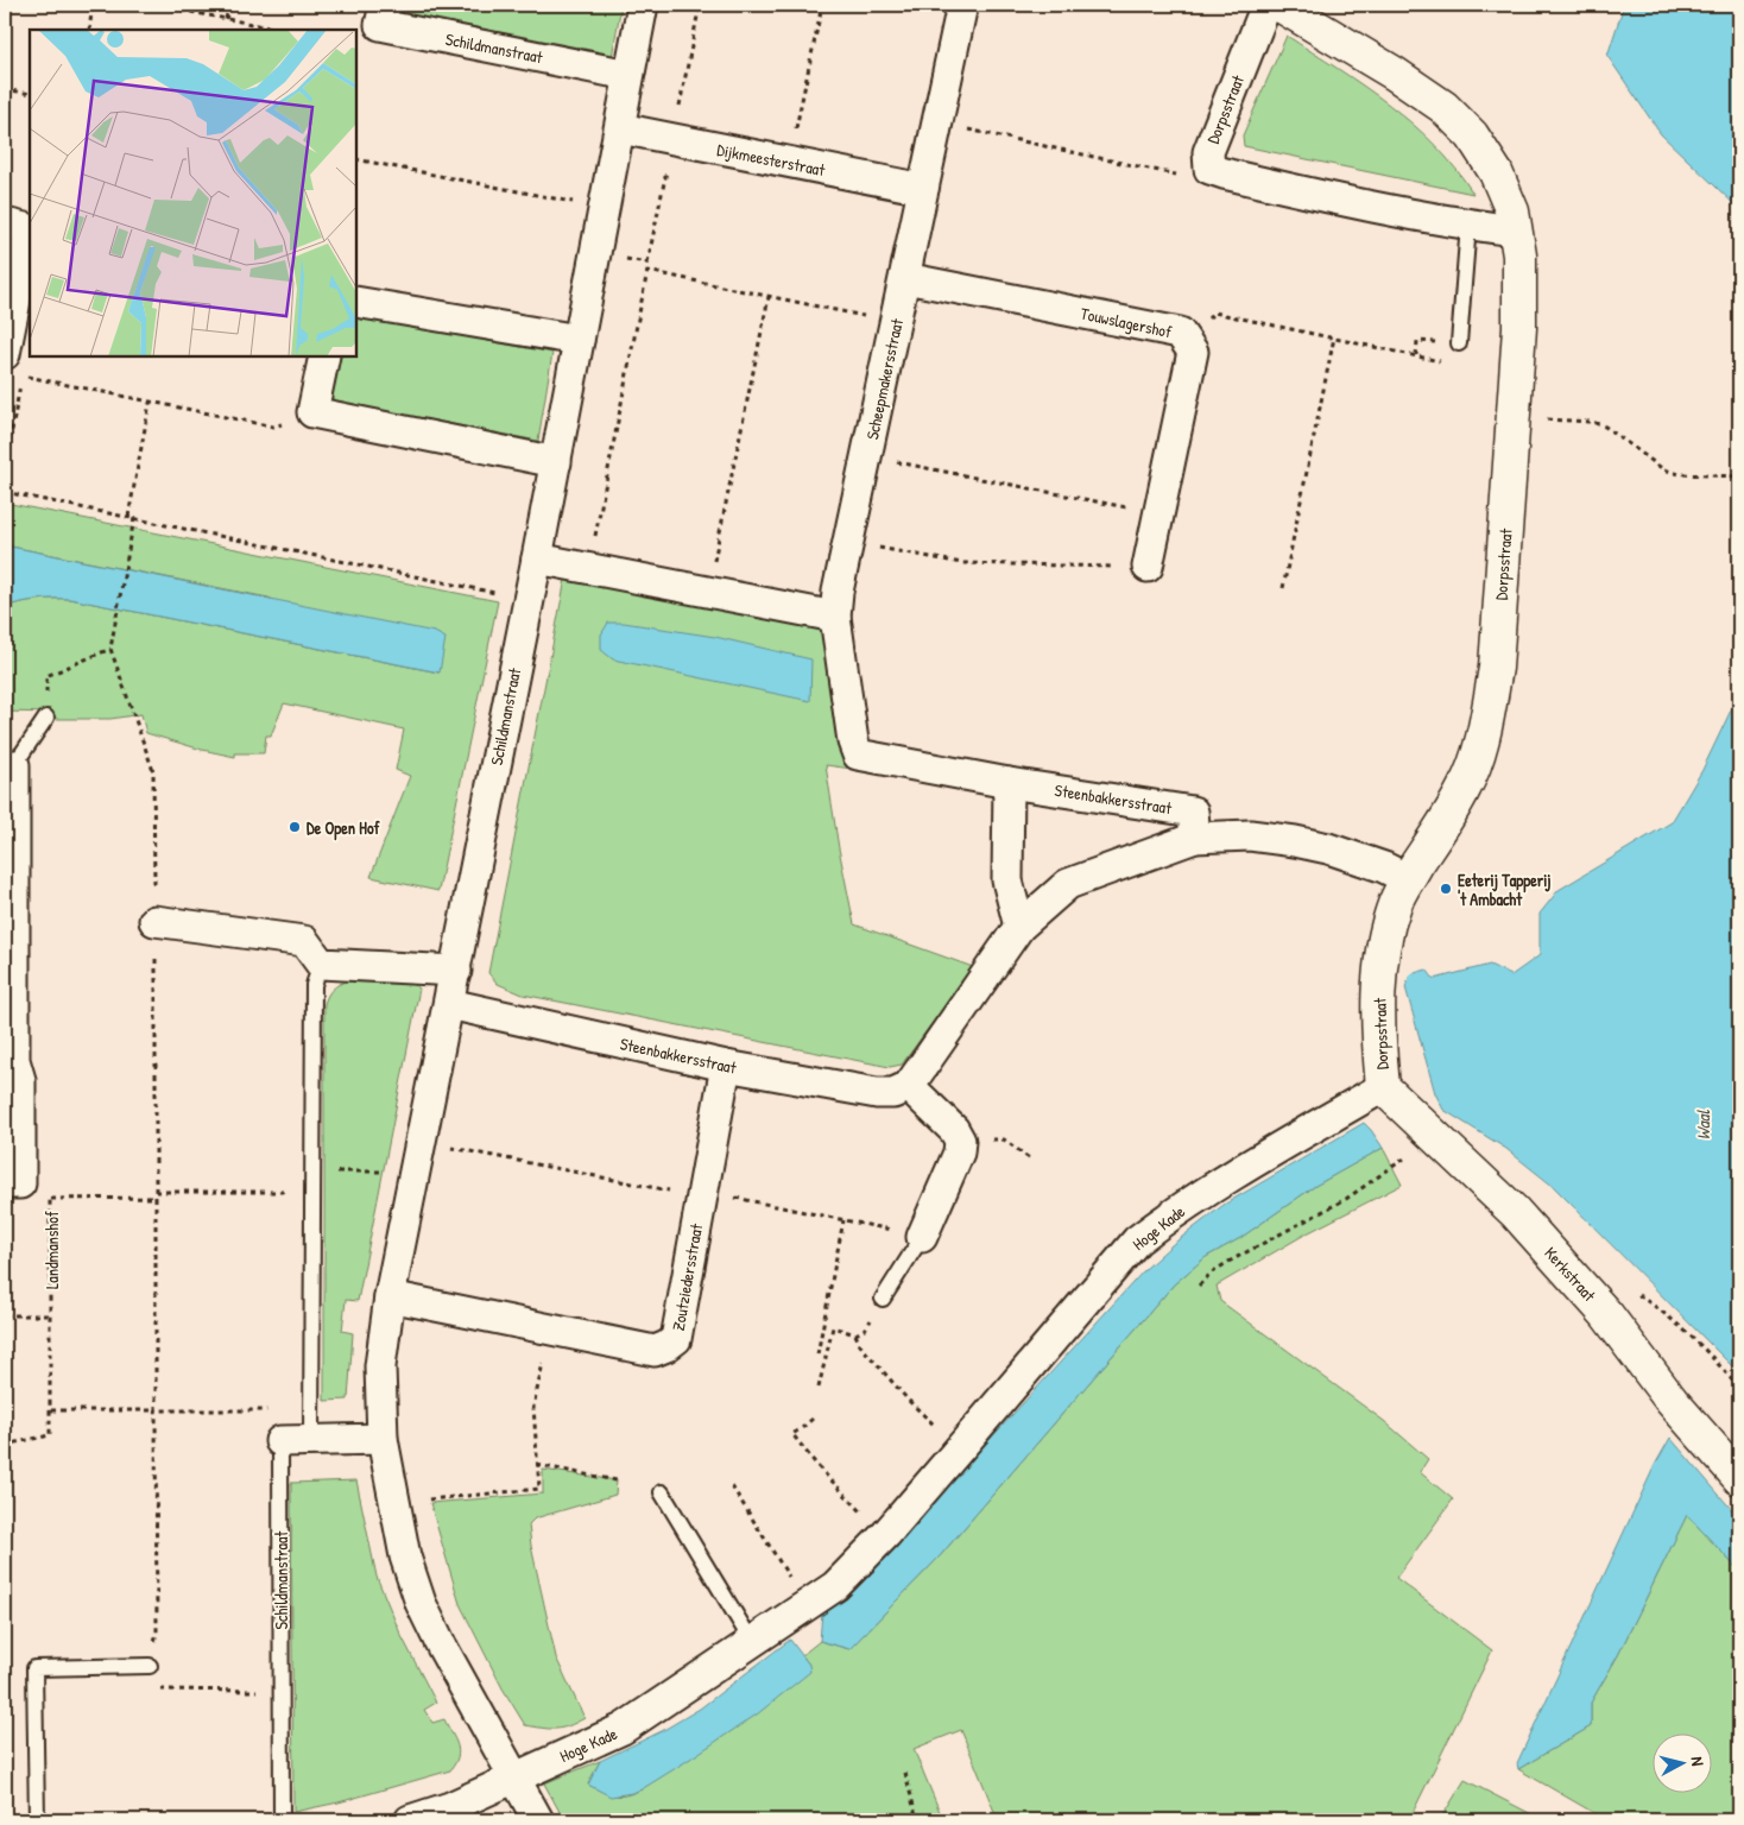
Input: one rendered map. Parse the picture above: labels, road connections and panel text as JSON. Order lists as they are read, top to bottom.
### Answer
{
  "streets": {
    "street": [
      "Schildmanstraat",
      "Dorpsstraat",
      "Dijkmeesterstraat",
      "Touwslagershof",
      "Scheepmakersstraat",
      "Steenbakkersstraat",
      "Hoge Kade",
      "Kerkstraat",
      "Zoutziedersstraat"
    ],
    "path": ["Landmanshof"]
  },
  "crossings": [
    ["Schildmanstraat", "Dijkmeesterstraat"],
    ["Schildmanstraat", "Steenbakkersstraat"],
    ["Schildmanstraat", "Hoge Kade"],
    ["Schildmanstraat", "Zoutziedersstraat"],
    ["Dorpsstraat", "Hoge Kade"],
    ["Dorpsstraat", "Kerkstraat"],
    ["Dijkmeesterstraat", "Scheepmakersstraat"],
    ["Touwslagershof", "Scheepmakersstraat"],
    ["Scheepmakersstraat", "Steenbakkersstraat"],
    ["Steenbakkersstraat", "Zoutziedersstraat"],
    ["Hoge Kade", "Kerkstraat"]
  ],
  "water": ["Waal"],
  "places": ["De Open Hof", "Eeterij Tapperij 't Ambacht"],
  "north": "right"
}
